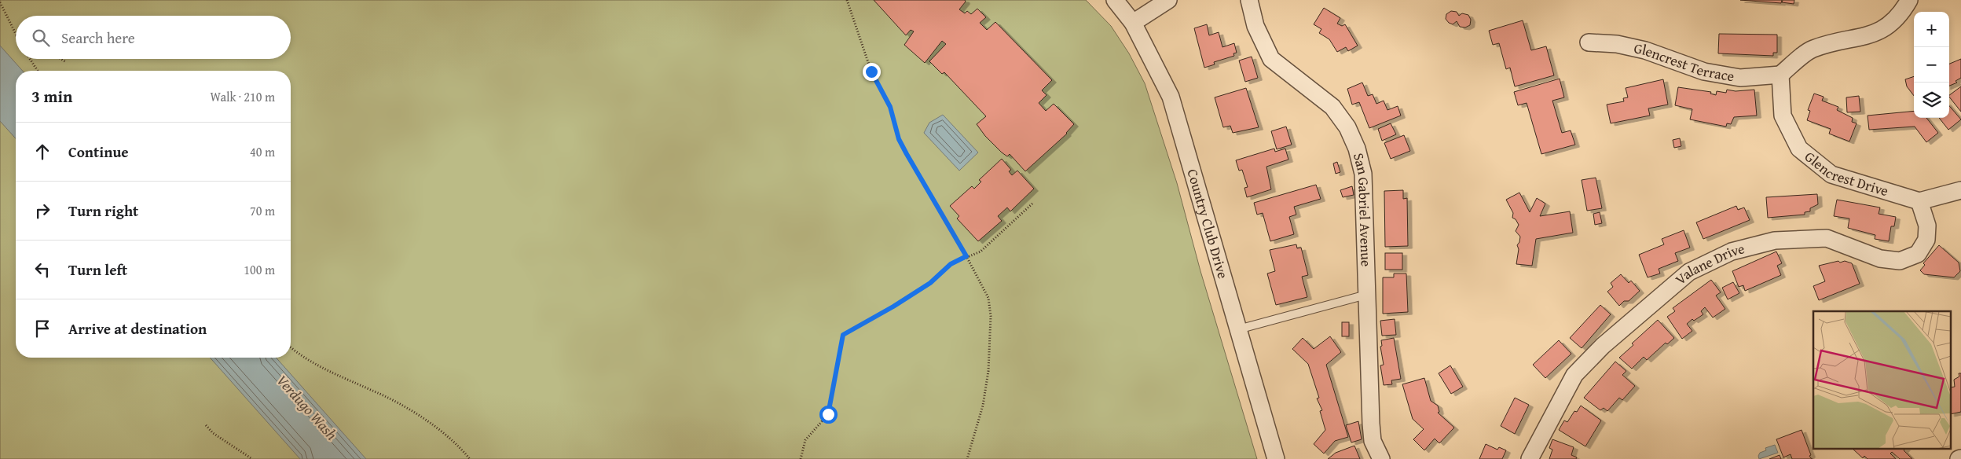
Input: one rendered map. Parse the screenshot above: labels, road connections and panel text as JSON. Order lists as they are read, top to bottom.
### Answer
{
  "streets": {
    "street": [
      "Glencrest Terrace",
      "Glencrest Drive",
      "San Gabriel Avenue",
      "Country Club Drive",
      "Valane Drive"
    ]
  },
  "crossings": [
    ["Glencrest Terrace", "Glencrest Drive"],
    ["Glencrest Drive", "Valane Drive"]
  ],
  "water": ["Verdugo Wash"],
  "page": {
    "map_buttons": ["+", "−"],
    "search": "Search here",
    "heading": ["3 min", "Walk · 210 m"],
    "list": [
      ["Continue", "40 m"],
      ["Turn right", "70 m"],
      ["Turn left", "100 m"],
      "Arrive at destination"
    ]
  }
}
